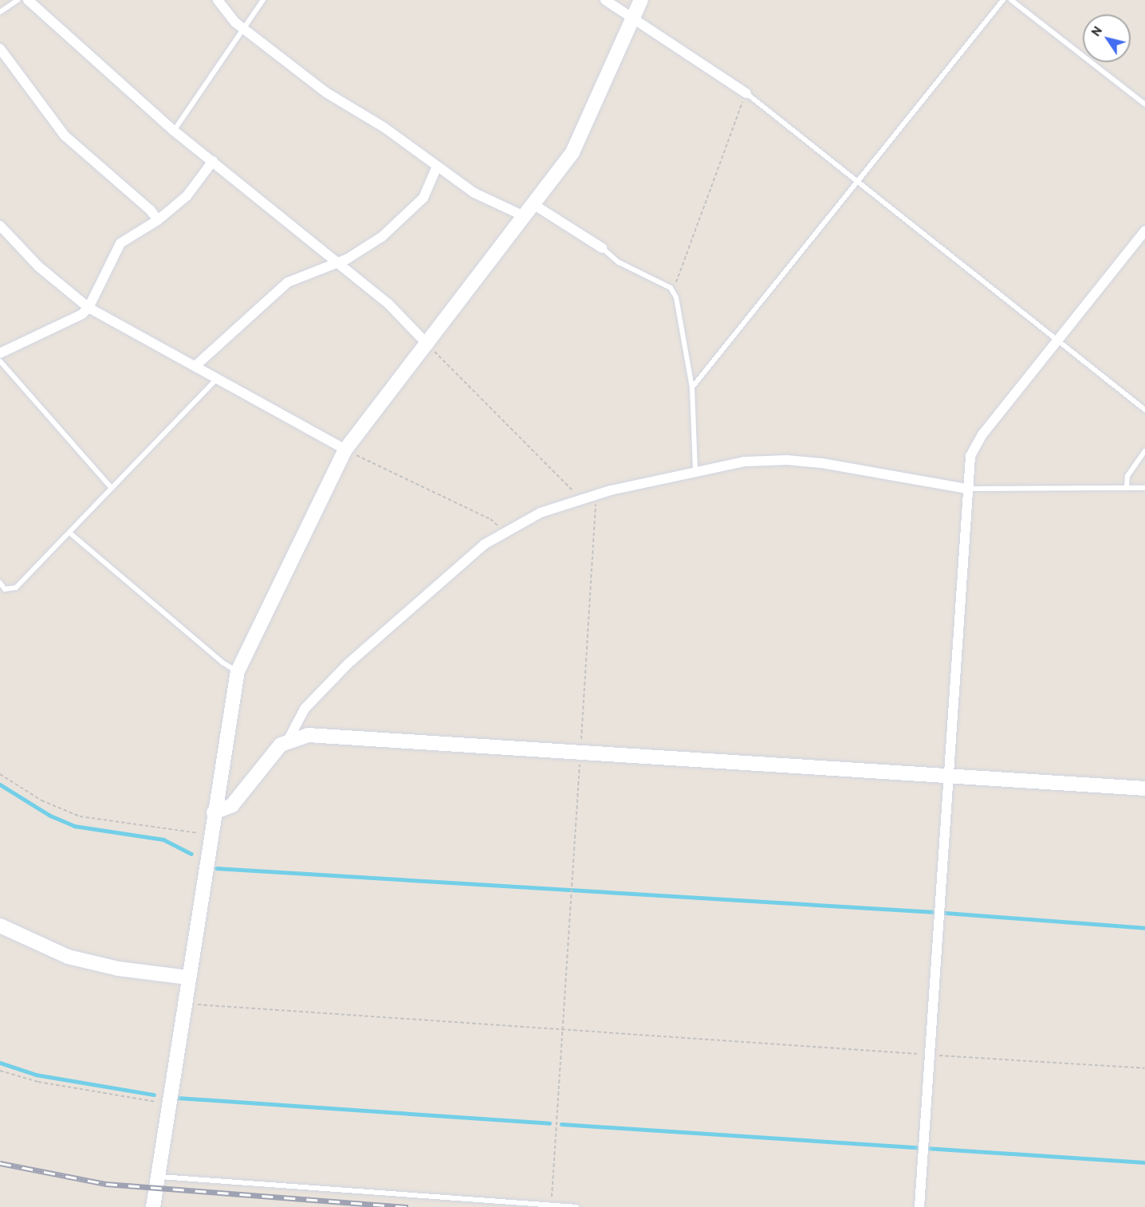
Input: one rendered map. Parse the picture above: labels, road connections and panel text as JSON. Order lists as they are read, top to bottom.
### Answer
{
  "north": "top left"
}
